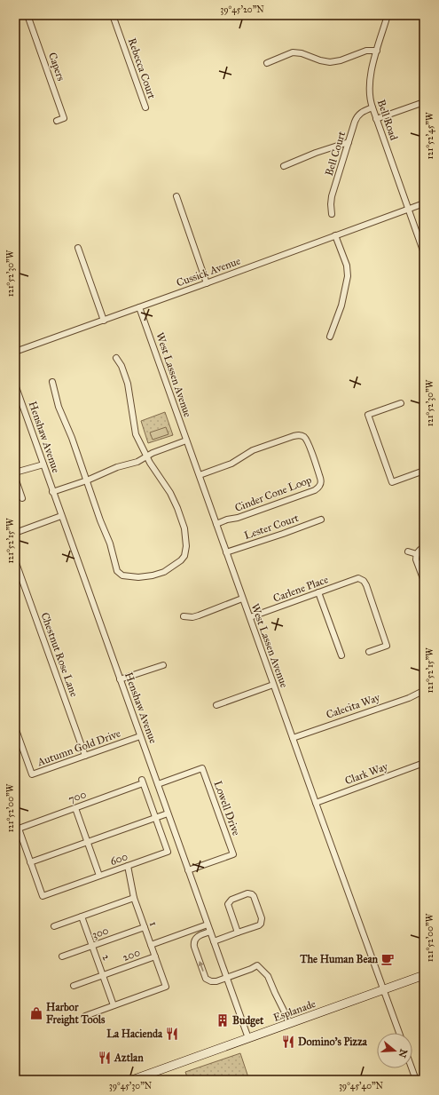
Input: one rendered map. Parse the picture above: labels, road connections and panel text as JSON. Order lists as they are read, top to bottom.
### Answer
{
  "streets": {
    "main road": ["Esplanade"],
    "street": [
      "Capers",
      "Rebecca Court",
      "Bell Road",
      "Bell Court",
      "Cussick Avenue",
      "West Lassen Avenue",
      "Henshaw Avenue",
      "Cinder Cone Loop",
      "Lester Court",
      "Carlene Place",
      "Chestnut Rose Lane",
      "Calecita Way",
      "Autumn Gold Drive",
      "Clark Way",
      "700",
      "Lowell Drive",
      "600",
      "1",
      "300",
      "200",
      "2"
    ]
  },
  "crossings": [
    ["Bell Road", "Bell Court"],
    ["Bell Road", "Cussick Avenue"],
    ["Cussick Avenue", "West Lassen Avenue"],
    ["West Lassen Avenue", "Cinder Cone Loop"],
    ["West Lassen Avenue", "Lester Court"],
    ["West Lassen Avenue", "Carlene Place"],
    ["West Lassen Avenue", "Calecita Way"],
    ["West Lassen Avenue", "Clark Way"],
    ["West Lassen Avenue", "Esplanade"],
    ["Henshaw Avenue", "Autumn Gold Drive"],
    ["Henshaw Avenue", "Lowell Drive"],
    ["Henshaw Avenue", "Esplanade"],
    ["Chestnut Rose Lane", "Autumn Gold Drive"],
    ["700", "600"],
    ["600", "1"],
    ["1", "300"],
    ["1", "200"],
    ["1", "2"],
    ["300", "2"],
    ["200", "2"]
  ],
  "places": {
    "cafe": ["The Human Bean"],
    "shop": ["Harbor Freight Tools"],
    "building": ["Budget"],
    "restaurant": ["La Hacienda", "Domino's Pizza", "Aztlan"]
  },
  "north": "right",
  "coordinates": [
    "39°45'20\"N",
    "121°52'45\"W",
    "121°52'30\"W",
    "121°52'15\"W",
    "121°52'00\"W",
    "39°45'30\"N",
    "39°45'40\"N"
  ]
}
